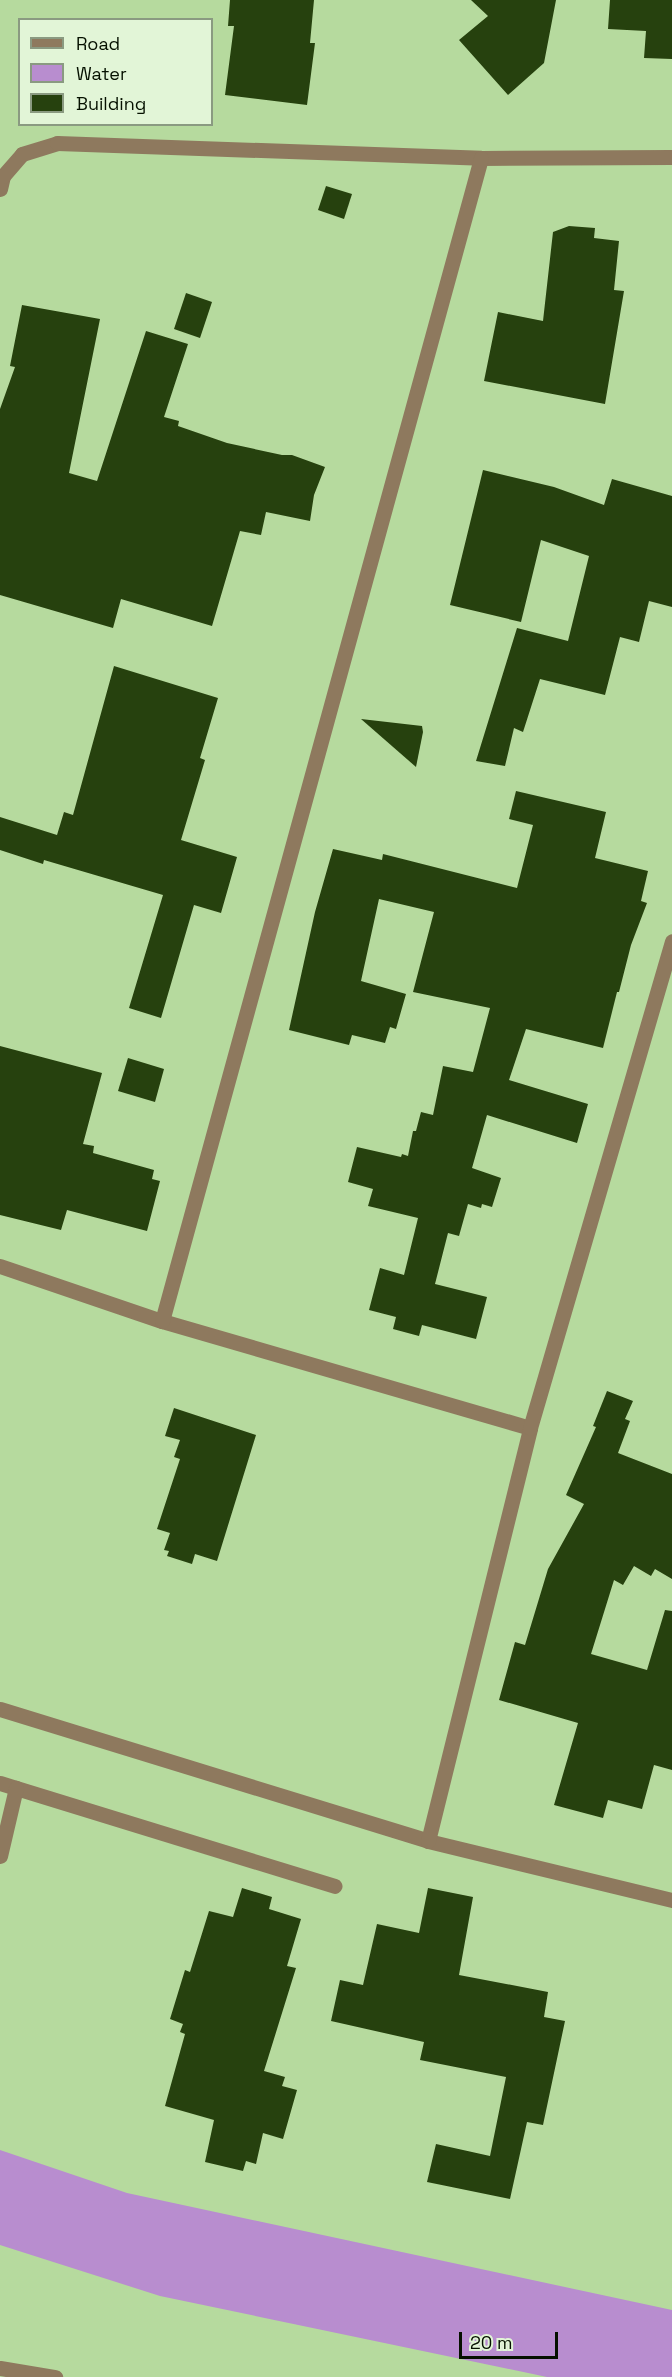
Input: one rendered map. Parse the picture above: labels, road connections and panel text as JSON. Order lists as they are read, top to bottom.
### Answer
{
  "legend": ["Road", "Water", "Building"],
  "scale_bar": "20 m"
}
